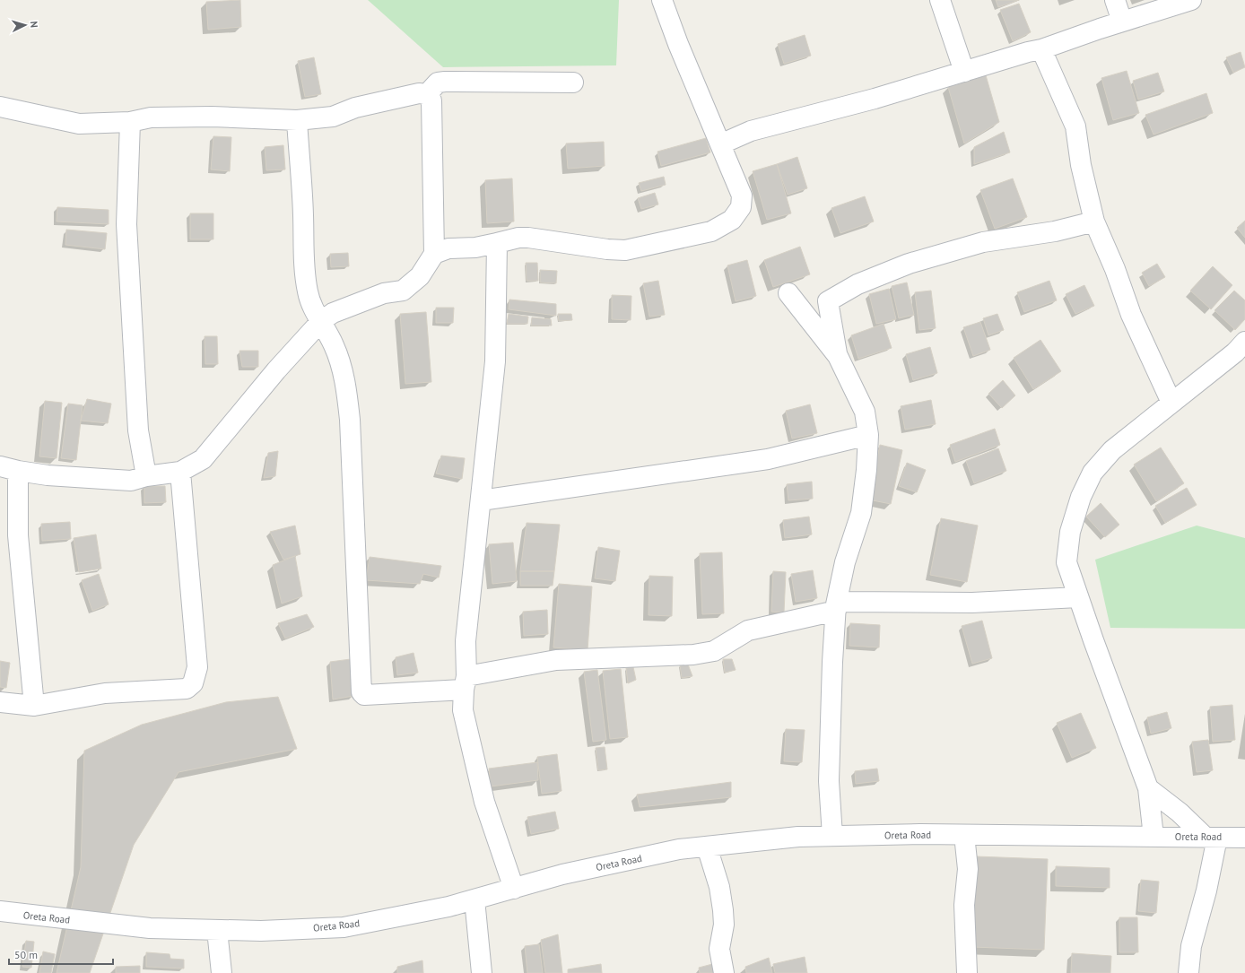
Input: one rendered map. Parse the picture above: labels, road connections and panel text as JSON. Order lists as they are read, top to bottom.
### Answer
{
  "streets": {
    "street": ["Oreta Road"]
  },
  "scale_bar": "50 m",
  "north": "right"
}
